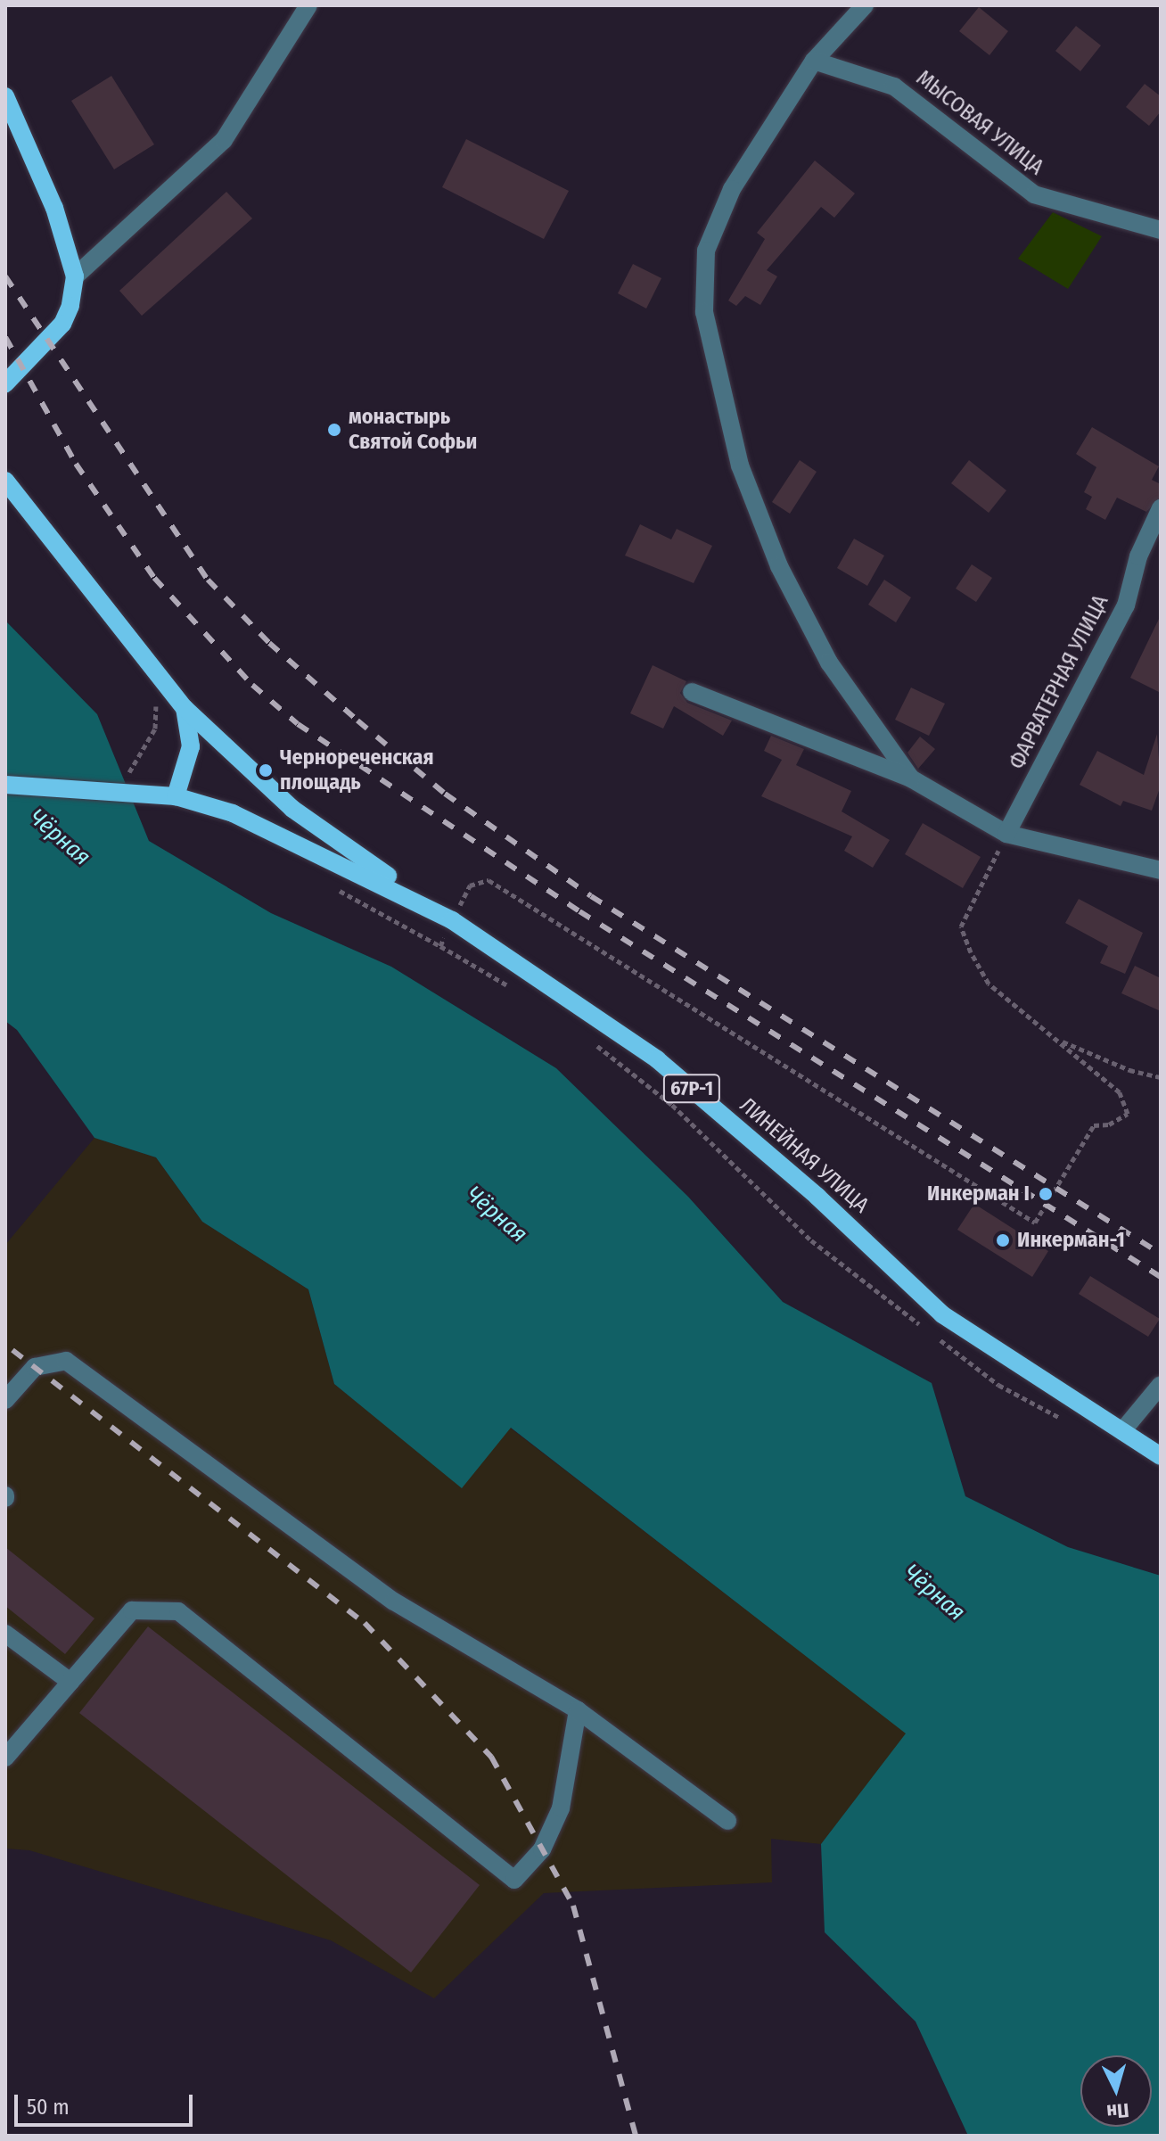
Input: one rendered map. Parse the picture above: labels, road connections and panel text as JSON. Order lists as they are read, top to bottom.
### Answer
{
  "streets": {
    "main road": ["67Р-1", "ЛИНЕЙНАЯ УЛИЦА"],
    "street": ["МЫСОВАЯ УЛИЦА", "ФАРВАТЕРНАЯ УЛИЦА"]
  },
  "crossings": [
    ["67Р-1", "ЛИНЕЙНАЯ УЛИЦА"]
  ],
  "water": ["Чёрная"],
  "places": [
    "монастырь Святой Софьи",
    "Чернореченская площадь",
    "Инкерман I",
    "Инкерман-1"
  ],
  "scale_bar": "50 m",
  "north": "bottom"
}
